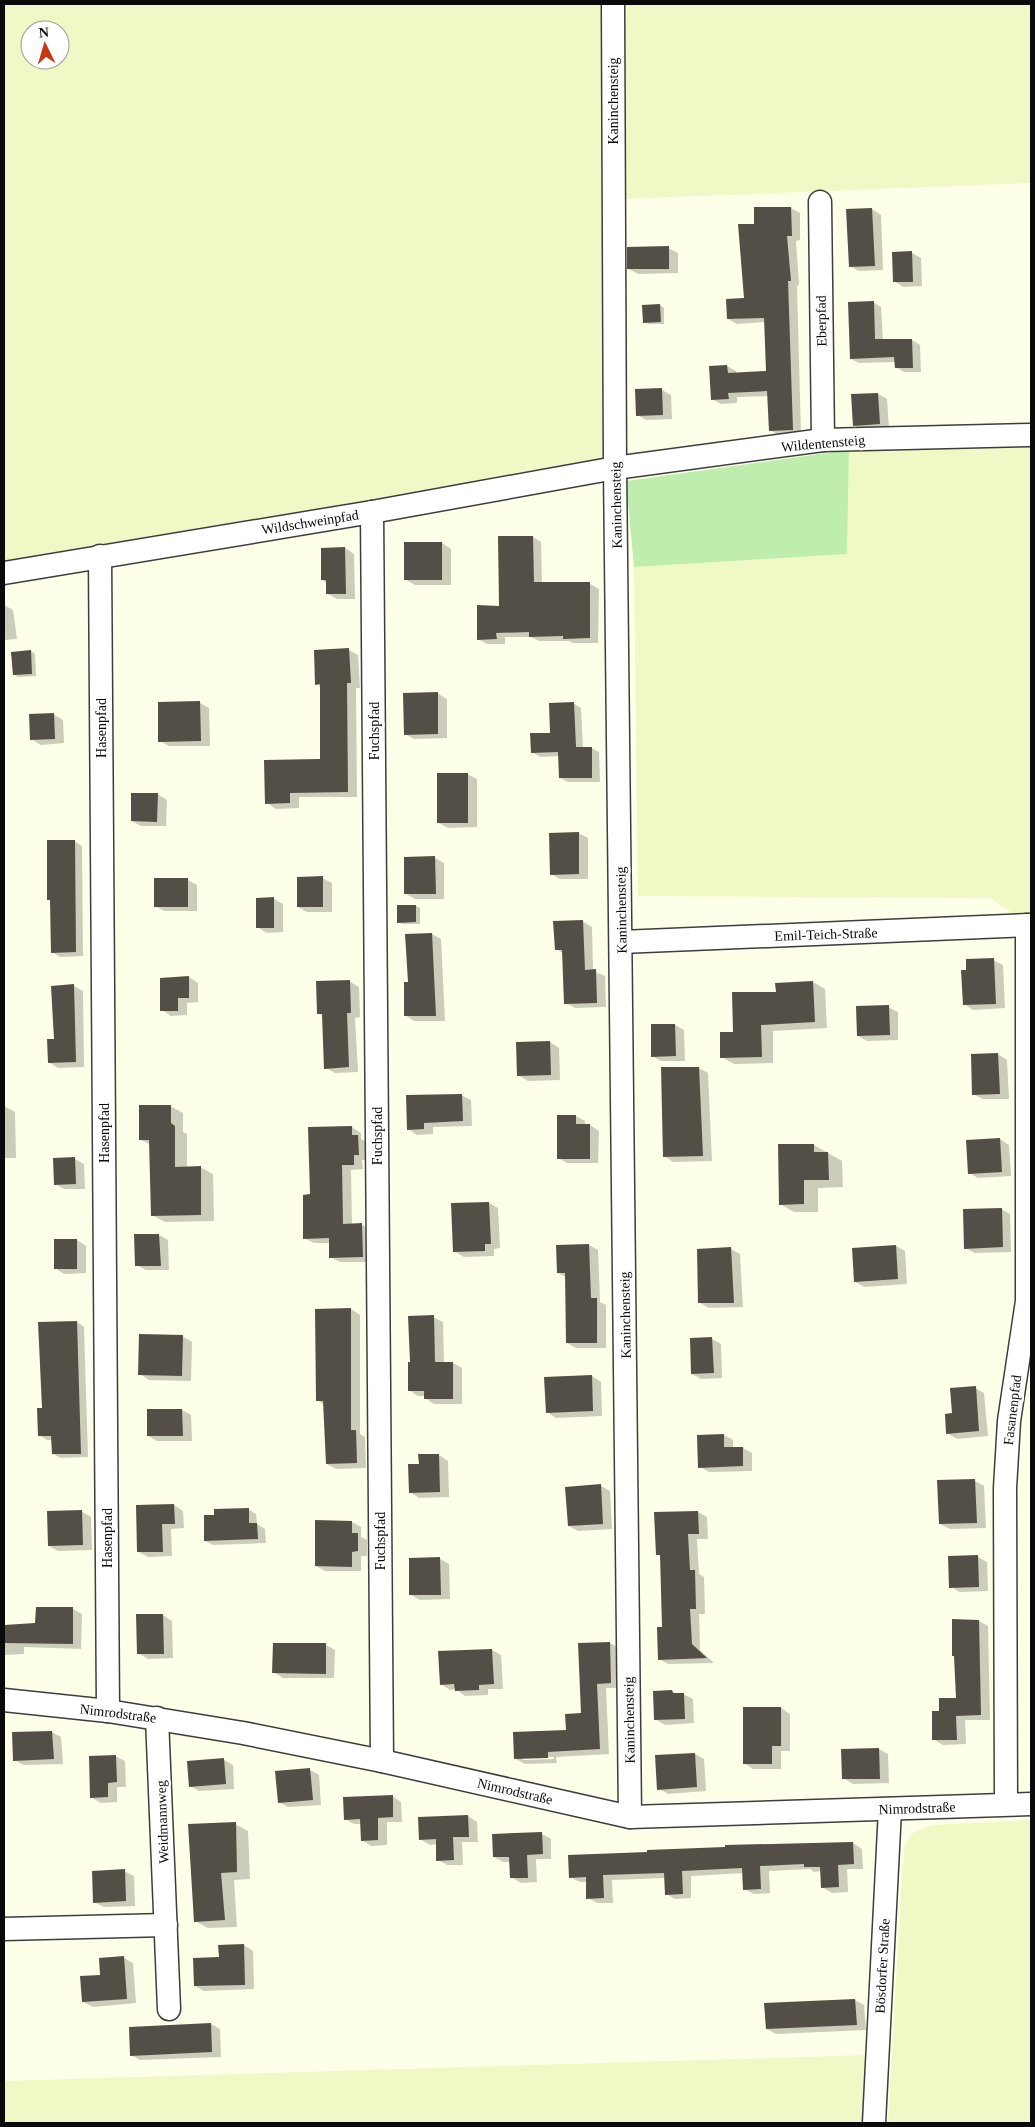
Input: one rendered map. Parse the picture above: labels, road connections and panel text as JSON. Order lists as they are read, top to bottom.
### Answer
{
  "streets": {
    "street": [
      "Kaninchensteig",
      "Eberpfad",
      "Wildentensteig",
      "Wildschweinpfad",
      "Hasenpfad",
      "Fuchspfad",
      "Emil-Teich-Straße",
      "Fasanenpfad",
      "Nimrodstraße",
      "Weidmannweg",
      "Bösdorfer Straße"
    ]
  },
  "crossings": [
    ["Kaninchensteig", "Wildentensteig"],
    ["Kaninchensteig", "Wildschweinpfad"],
    ["Kaninchensteig", "Emil-Teich-Straße"],
    ["Kaninchensteig", "Nimrodstraße"],
    ["Eberpfad", "Wildentensteig"],
    ["Wildentensteig", "Wildschweinpfad"],
    ["Wildschweinpfad", "Hasenpfad"],
    ["Wildschweinpfad", "Fuchspfad"],
    ["Hasenpfad", "Nimrodstraße"],
    ["Fuchspfad", "Nimrodstraße"],
    ["Emil-Teich-Straße", "Fasanenpfad"],
    ["Fasanenpfad", "Nimrodstraße"],
    ["Nimrodstraße", "Weidmannweg"],
    ["Nimrodstraße", "Bösdorfer Straße"]
  ],
  "north": "top"
}
